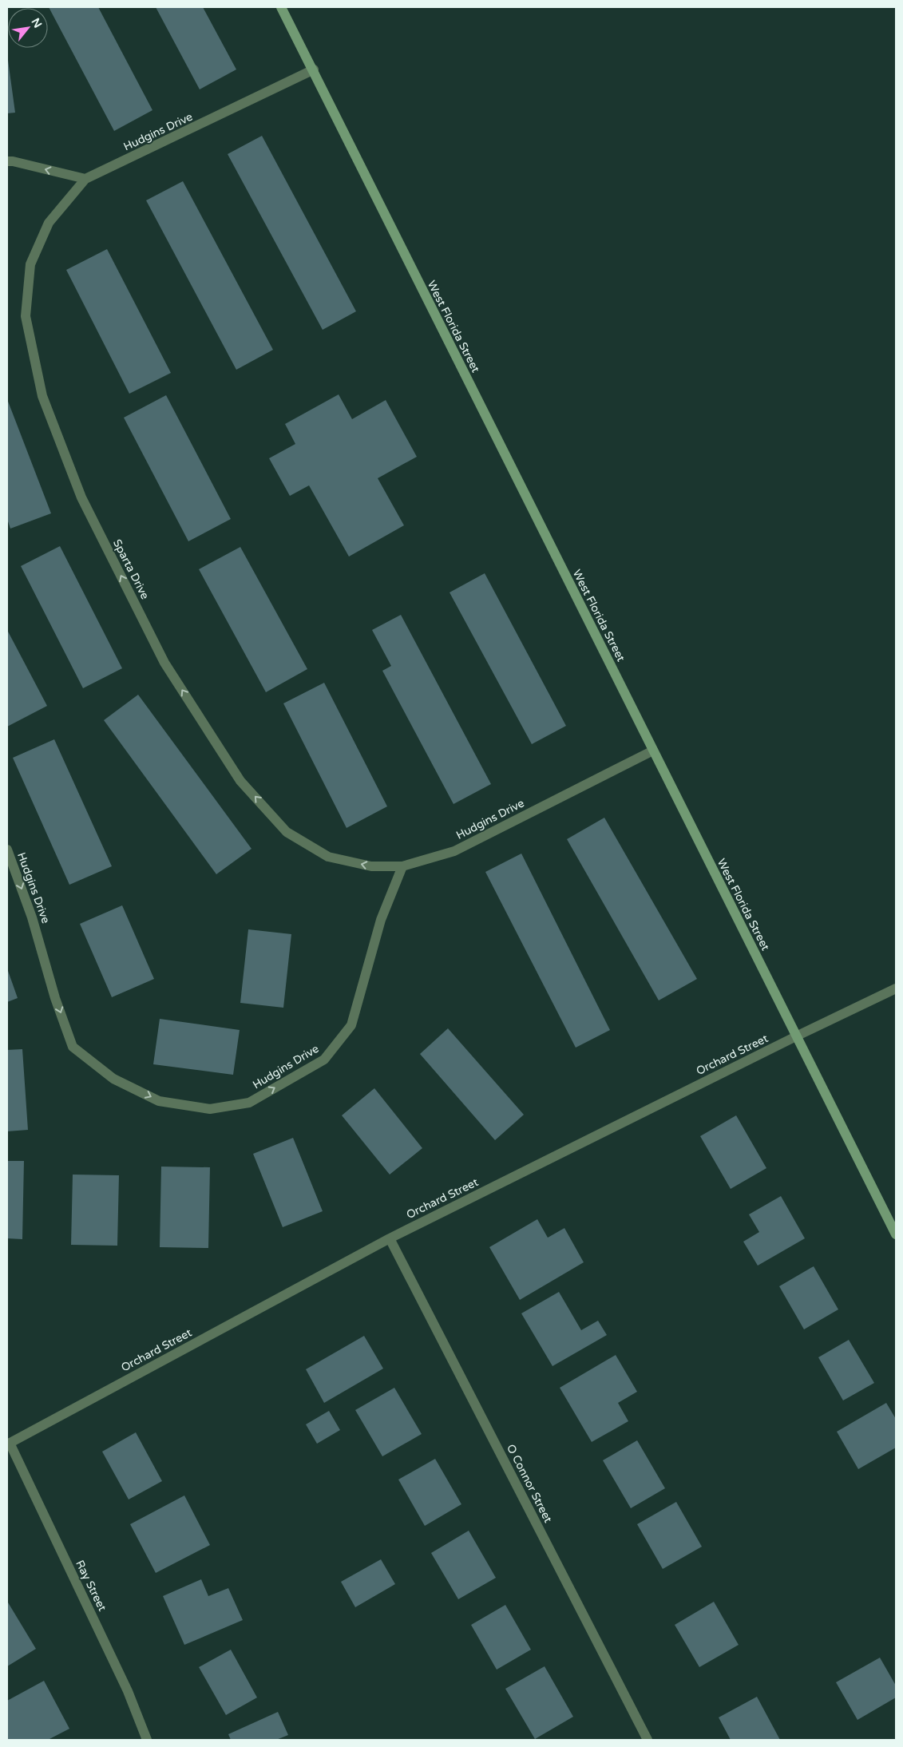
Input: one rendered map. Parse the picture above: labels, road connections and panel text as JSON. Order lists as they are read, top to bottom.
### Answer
{
  "streets": {
    "main road": ["West Florida Street"],
    "street": [
      "Hudgins Drive",
      "Sparta Drive",
      "Orchard Street",
      "O Connor Street",
      "Ray Street"
    ]
  },
  "crossings": [
    ["Hudgins Drive", "West Florida Street"],
    ["Hudgins Drive", "Sparta Drive"],
    ["West Florida Street", "Orchard Street"],
    ["Orchard Street", "O Connor Street"],
    ["Orchard Street", "Ray Street"]
  ],
  "one_way": ["Sparta Drive"],
  "north": "top right"
}
